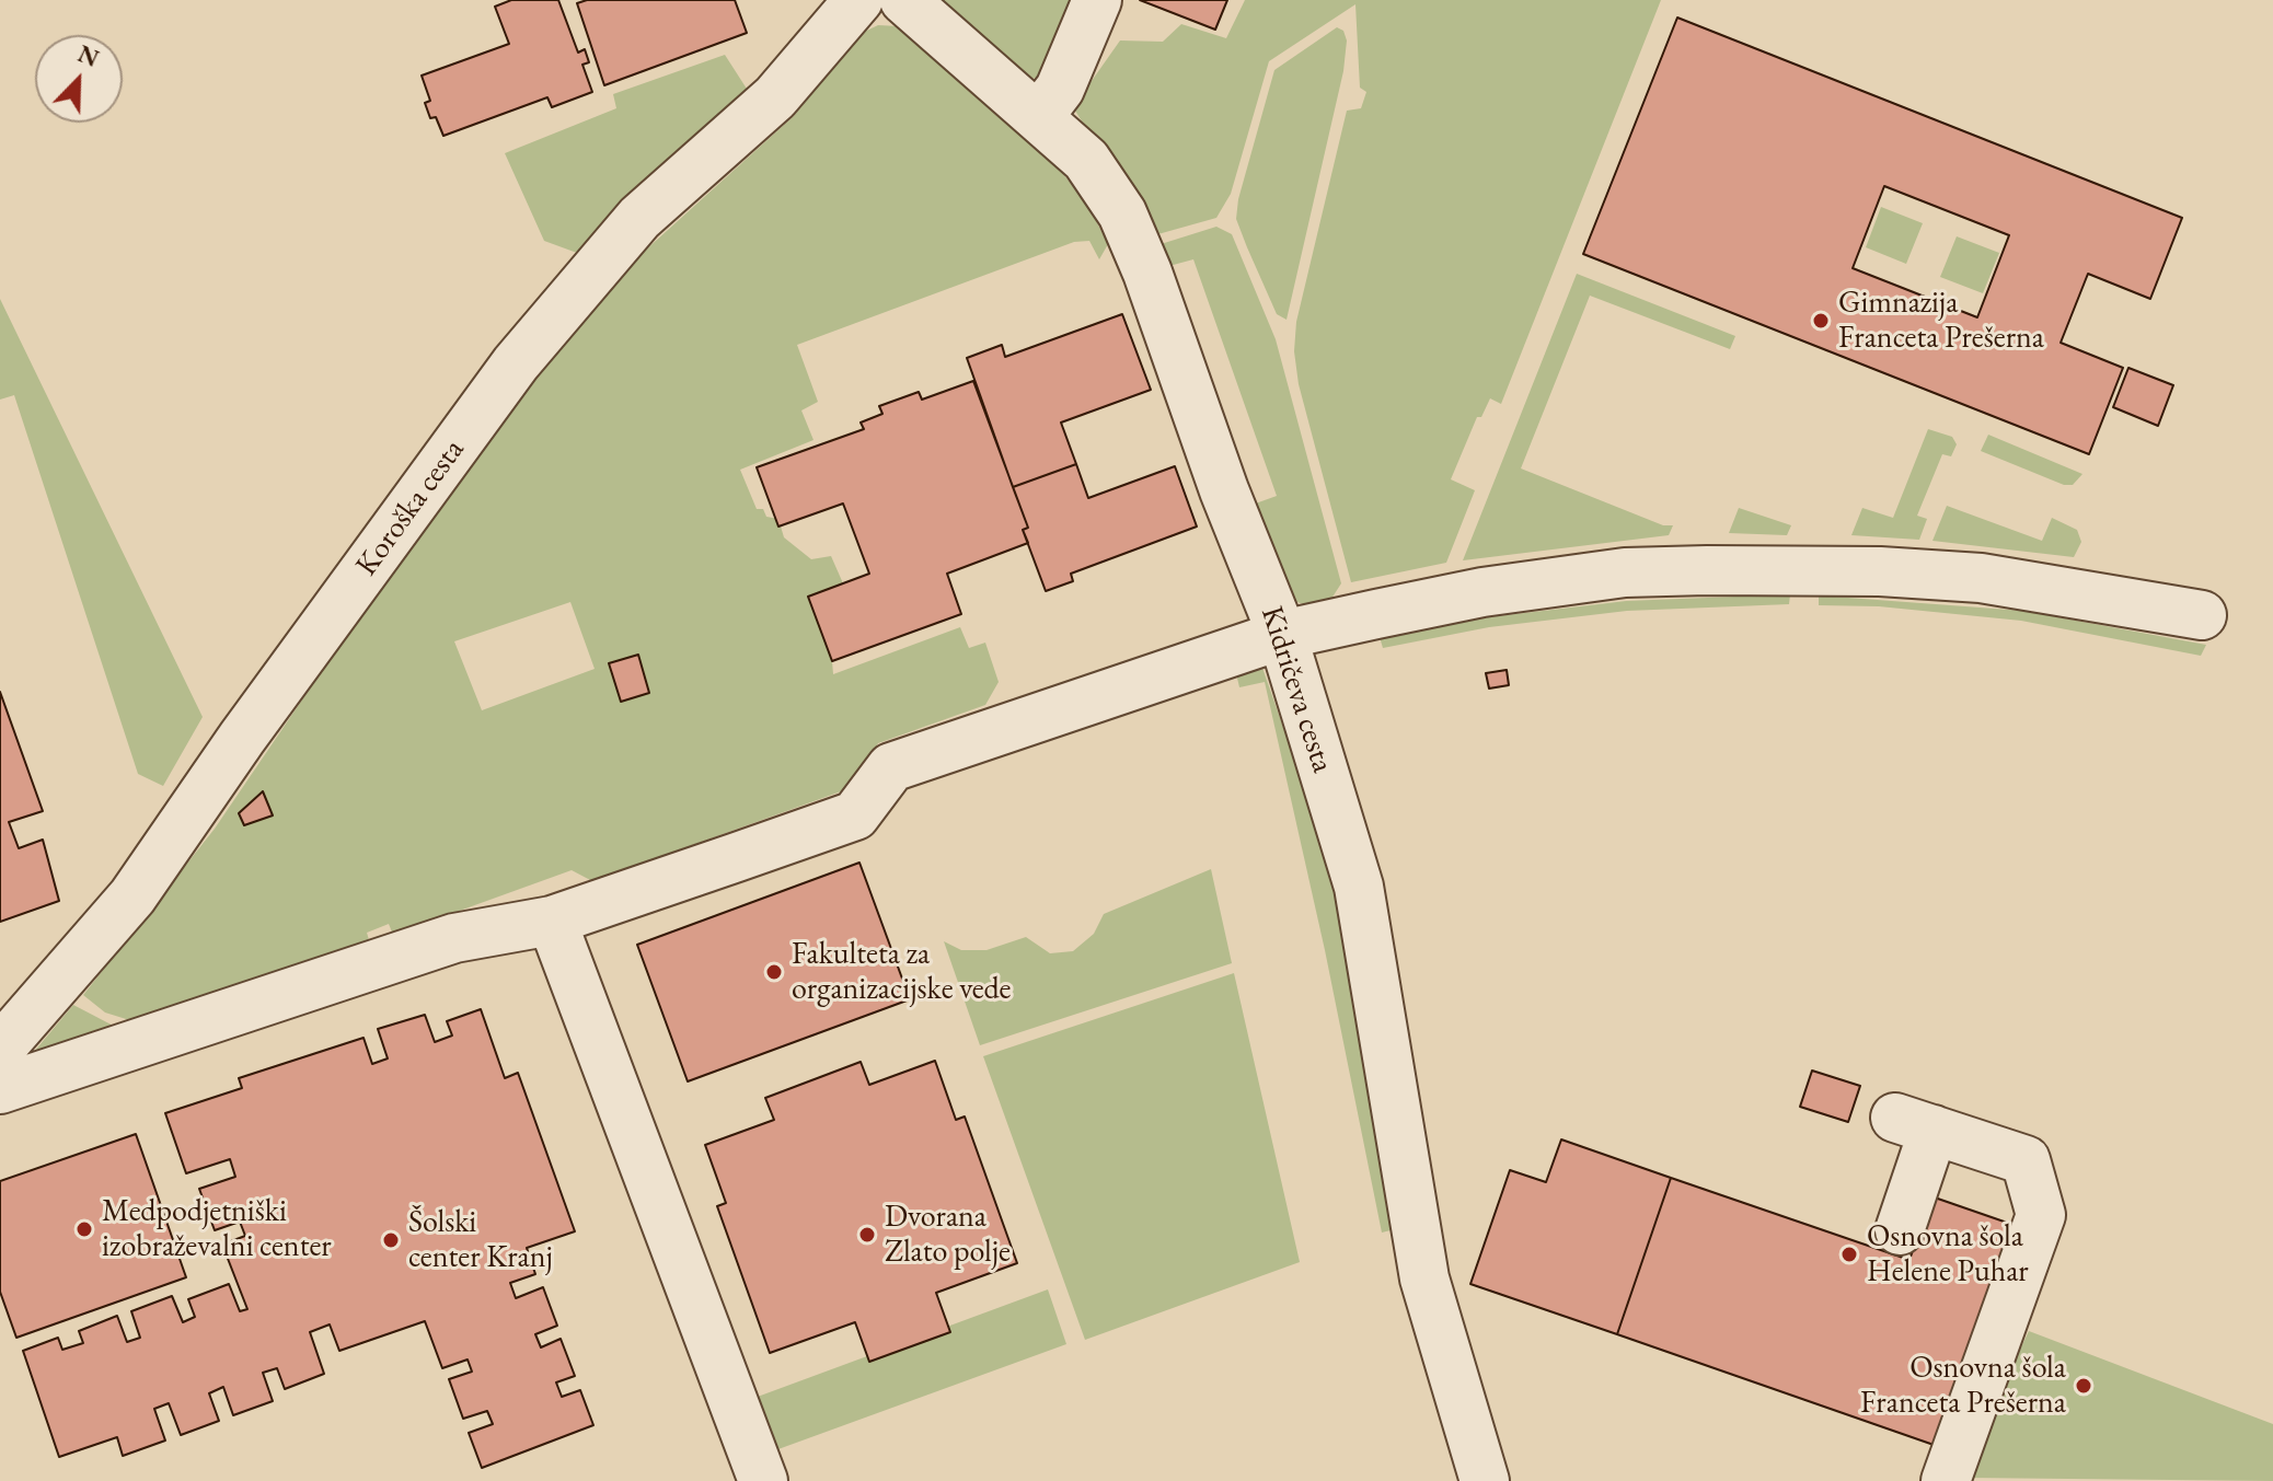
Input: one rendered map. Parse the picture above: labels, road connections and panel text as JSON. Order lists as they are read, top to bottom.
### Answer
{
  "streets": {
    "street": ["Koroška cesta", "Kidričeva cesta"]
  },
  "places": [
    "Gimnazija Franceta Prešerna",
    "Fakulteta za organizacijske vede",
    "Medpodjetniški izobraževalni center",
    "Dvorana Zlato polje",
    "Šolski center Kranj",
    "Osnovna šola Helene Puhar",
    "Osnovna šola Franceta Prešerna"
  ],
  "north": "top right"
}
